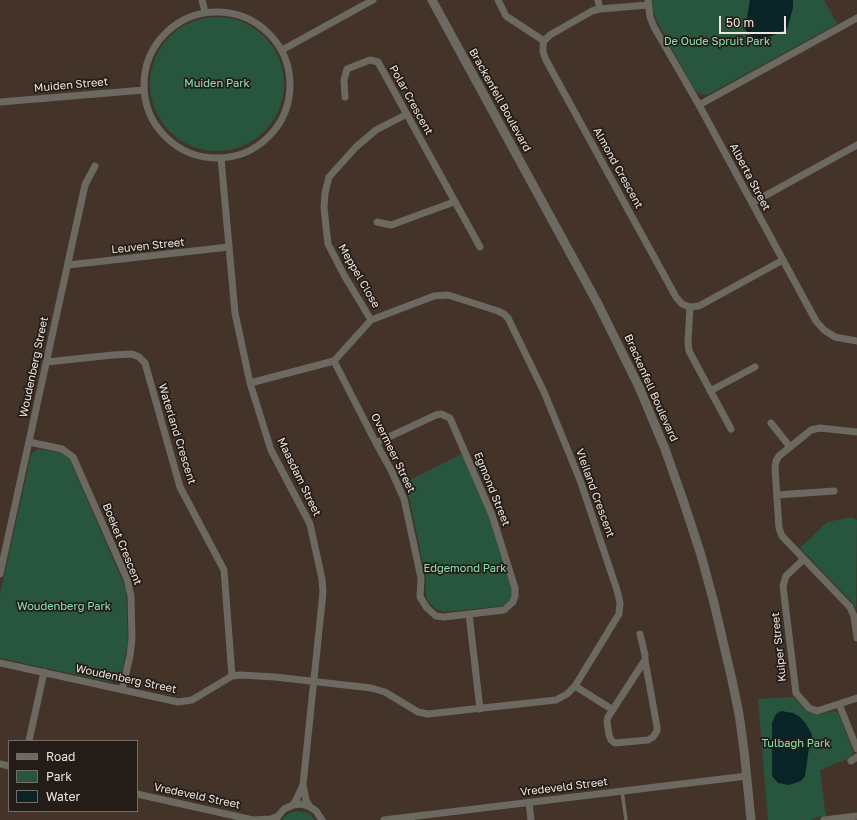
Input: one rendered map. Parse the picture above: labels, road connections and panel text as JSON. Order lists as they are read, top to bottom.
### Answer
{
  "streets": {
    "street": [
      "Muiden Street",
      "Polar Crescent",
      "Brackenfell Boulevard",
      "Almond Crescent",
      "Alberta Street",
      "Leuven Street",
      "Meppel Close",
      "Woudenberg Street",
      "Waterland Crescent",
      "Overmeer Street",
      "Maasdam Street",
      "Egmond Street",
      "Vleiland Crescent",
      "Boeket Crescent",
      "Kuiper Street",
      "Vredeveld Street"
    ]
  },
  "crossings": [
    ["Polar Crescent", "Meppel Close"],
    ["Brackenfell Boulevard", "Vredeveld Street"],
    ["Leuven Street", "Woudenberg Street"],
    ["Leuven Street", "Maasdam Street"],
    ["Meppel Close", "Vleiland Crescent"],
    ["Woudenberg Street", "Waterland Crescent"],
    ["Woudenberg Street", "Maasdam Street"],
    ["Woudenberg Street", "Vleiland Crescent"],
    ["Woudenberg Street", "Boeket Crescent"],
    ["Overmeer Street", "Egmond Street"],
    ["Overmeer Street", "Vleiland Crescent"],
    ["Maasdam Street", "Vleiland Crescent"]
  ],
  "parks": [
    "De Oude Spruit Park",
    "Muiden Park",
    "Edgemond Park",
    "Woudenberg Park",
    "Tulbagh Park"
  ],
  "legend": ["Road", "Park", "Water"],
  "scale_bar": "50 m"
}
